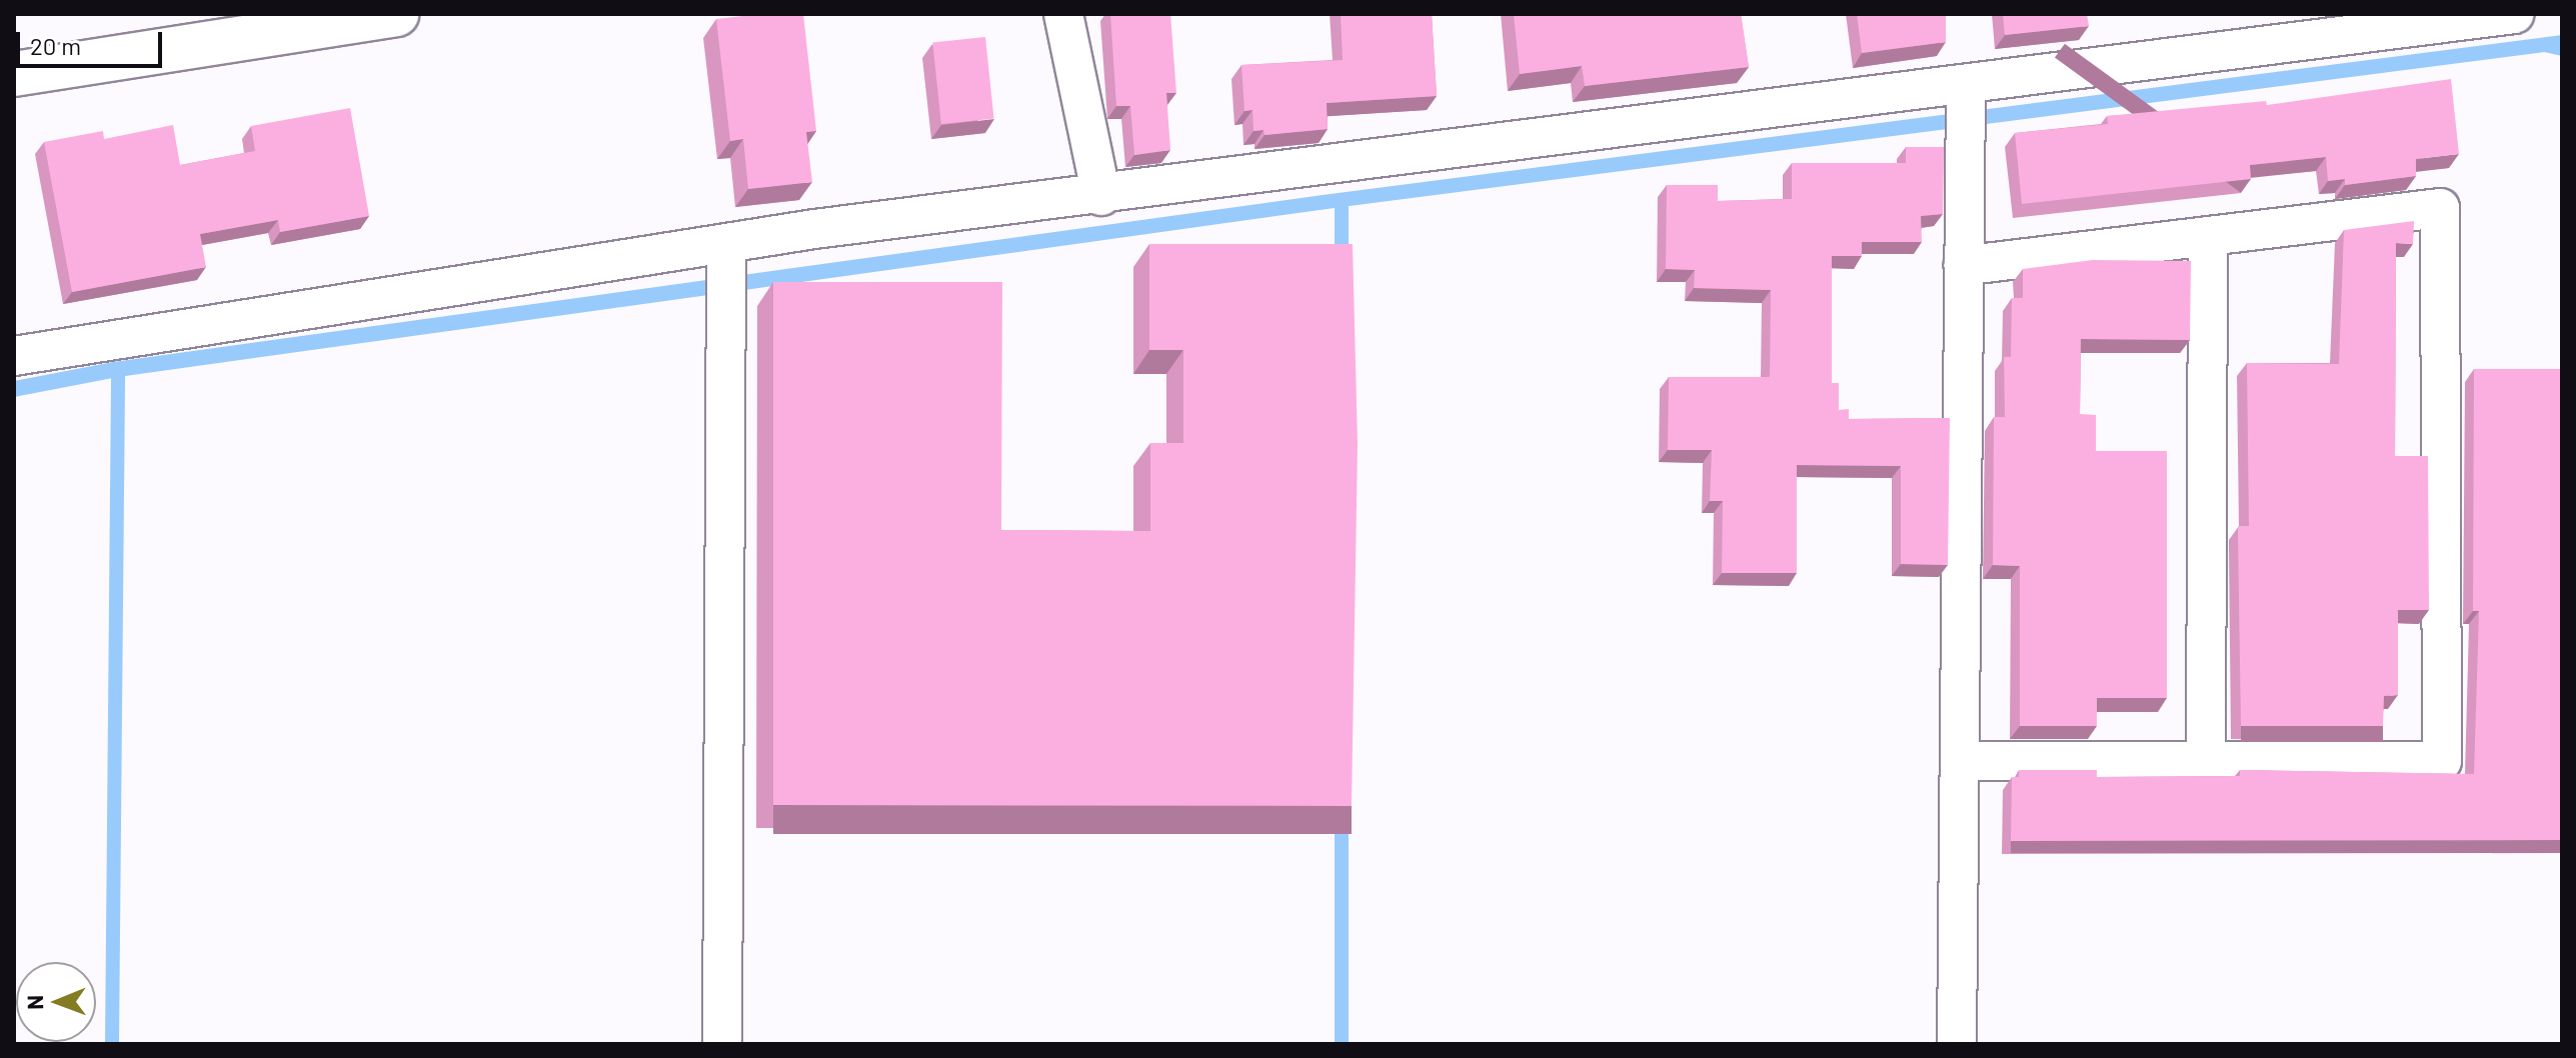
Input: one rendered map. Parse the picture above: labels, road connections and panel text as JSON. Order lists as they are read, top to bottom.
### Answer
{
  "scale_bar": "20 m",
  "north": "left"
}
